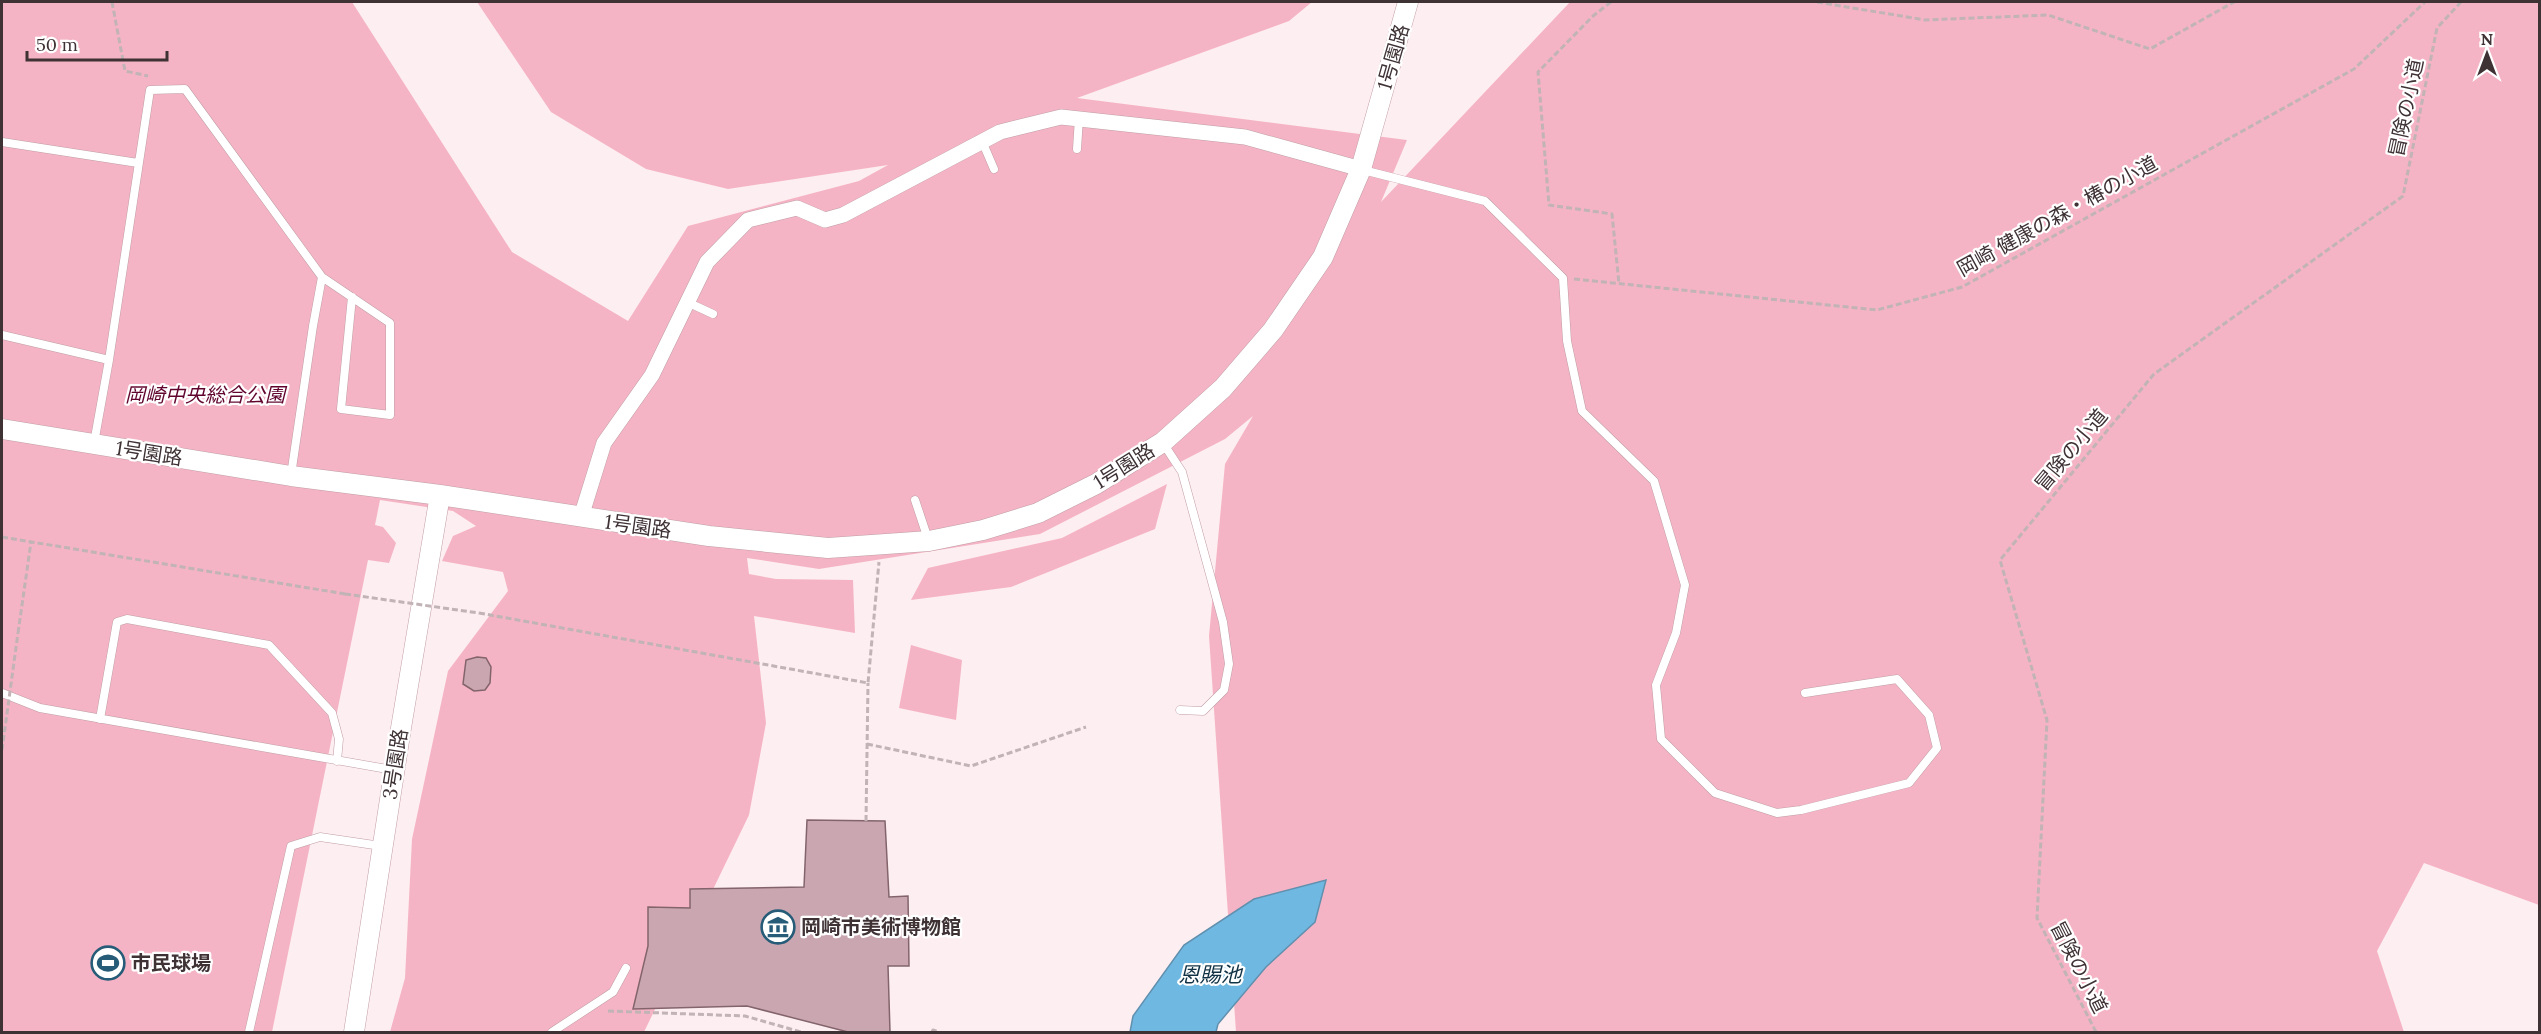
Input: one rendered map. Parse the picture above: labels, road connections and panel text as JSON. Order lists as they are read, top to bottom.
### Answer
{
  "streets": {
    "street": ["1号園路", "3号園路"],
    "path": ["冒険の小道", "岡崎 健康の森・椿の小道"]
  },
  "crossings": [
    ["1号園路", "3号園路"]
  ],
  "water": ["恩賜池"],
  "parks": ["岡崎中央総合公園"],
  "places": {
    "museum": ["岡崎市美術博物館"],
    "sports": ["市民球場"]
  },
  "scale_bar": "50 m",
  "north": "top"
}
